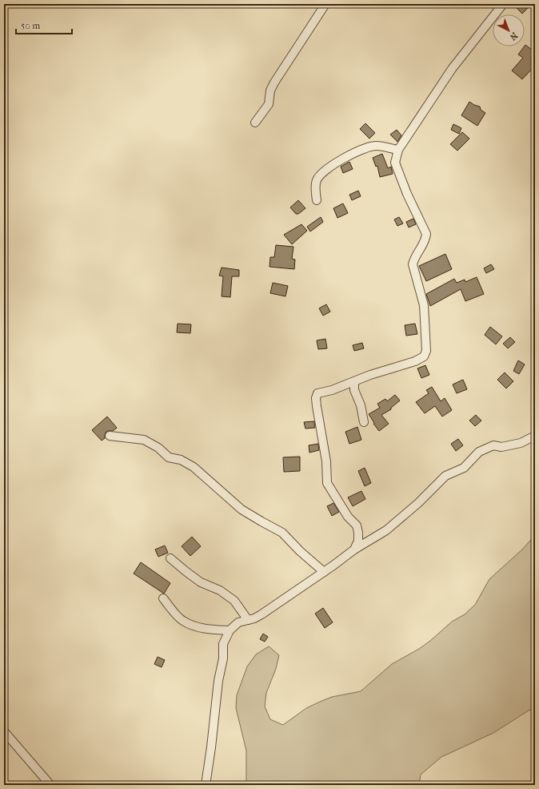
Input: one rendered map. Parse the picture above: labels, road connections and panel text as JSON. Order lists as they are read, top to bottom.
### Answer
{
  "scale_bar": "50 m",
  "north": "bottom right"
}
